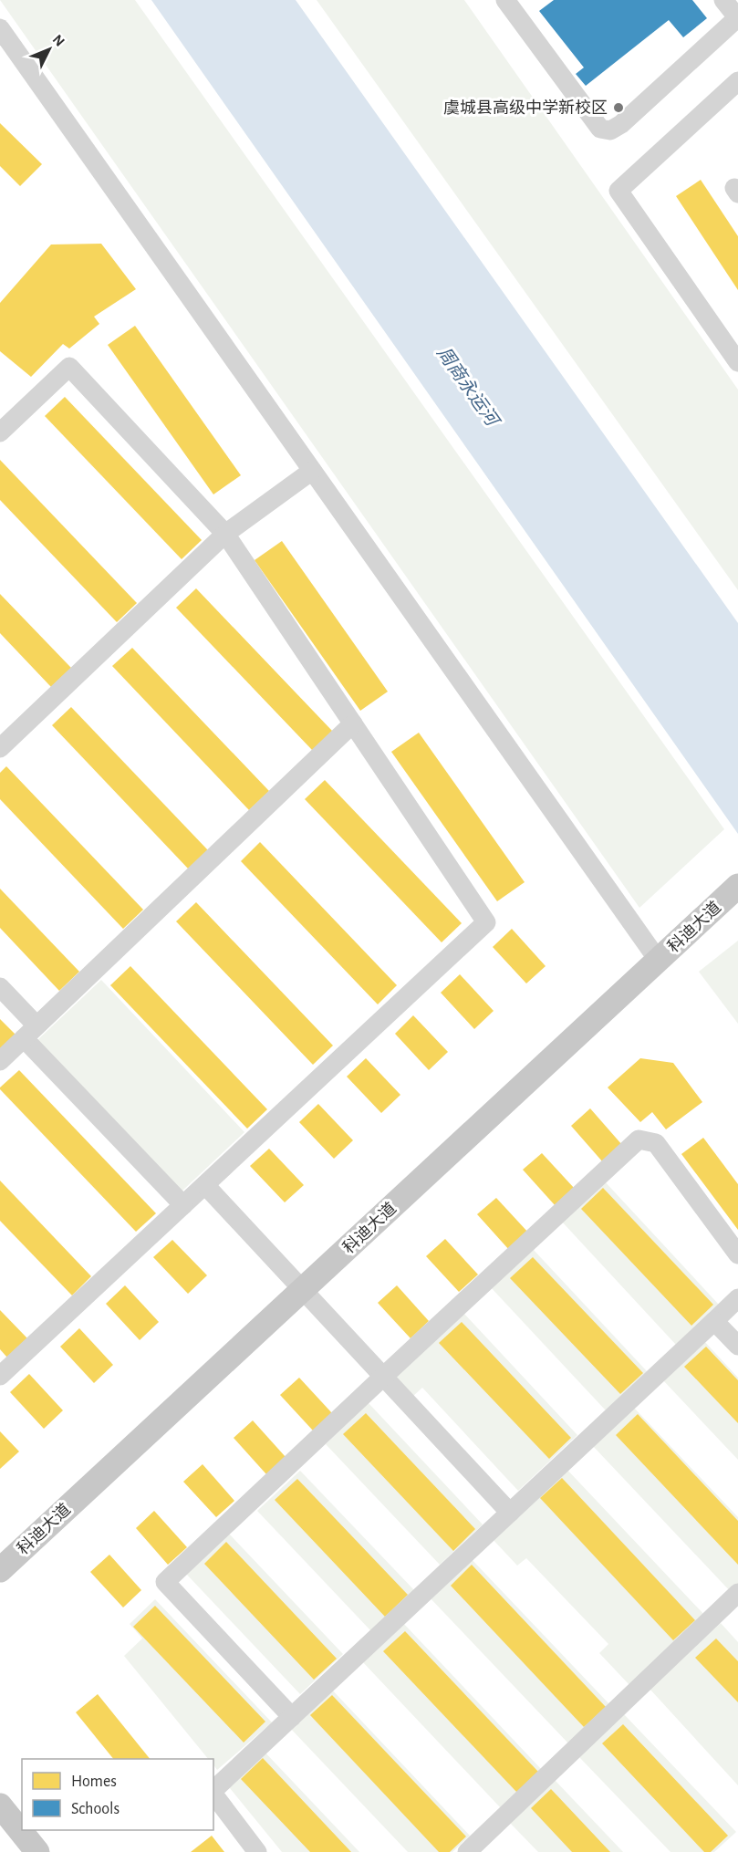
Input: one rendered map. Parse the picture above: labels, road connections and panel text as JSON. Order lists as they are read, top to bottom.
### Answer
{
  "streets": {
    "main road": ["科迪大道"]
  },
  "water": ["周商永运河"],
  "places": ["虞城县高级中学新校区"],
  "legend": ["Homes", "Schools"],
  "north": "top right"
}
